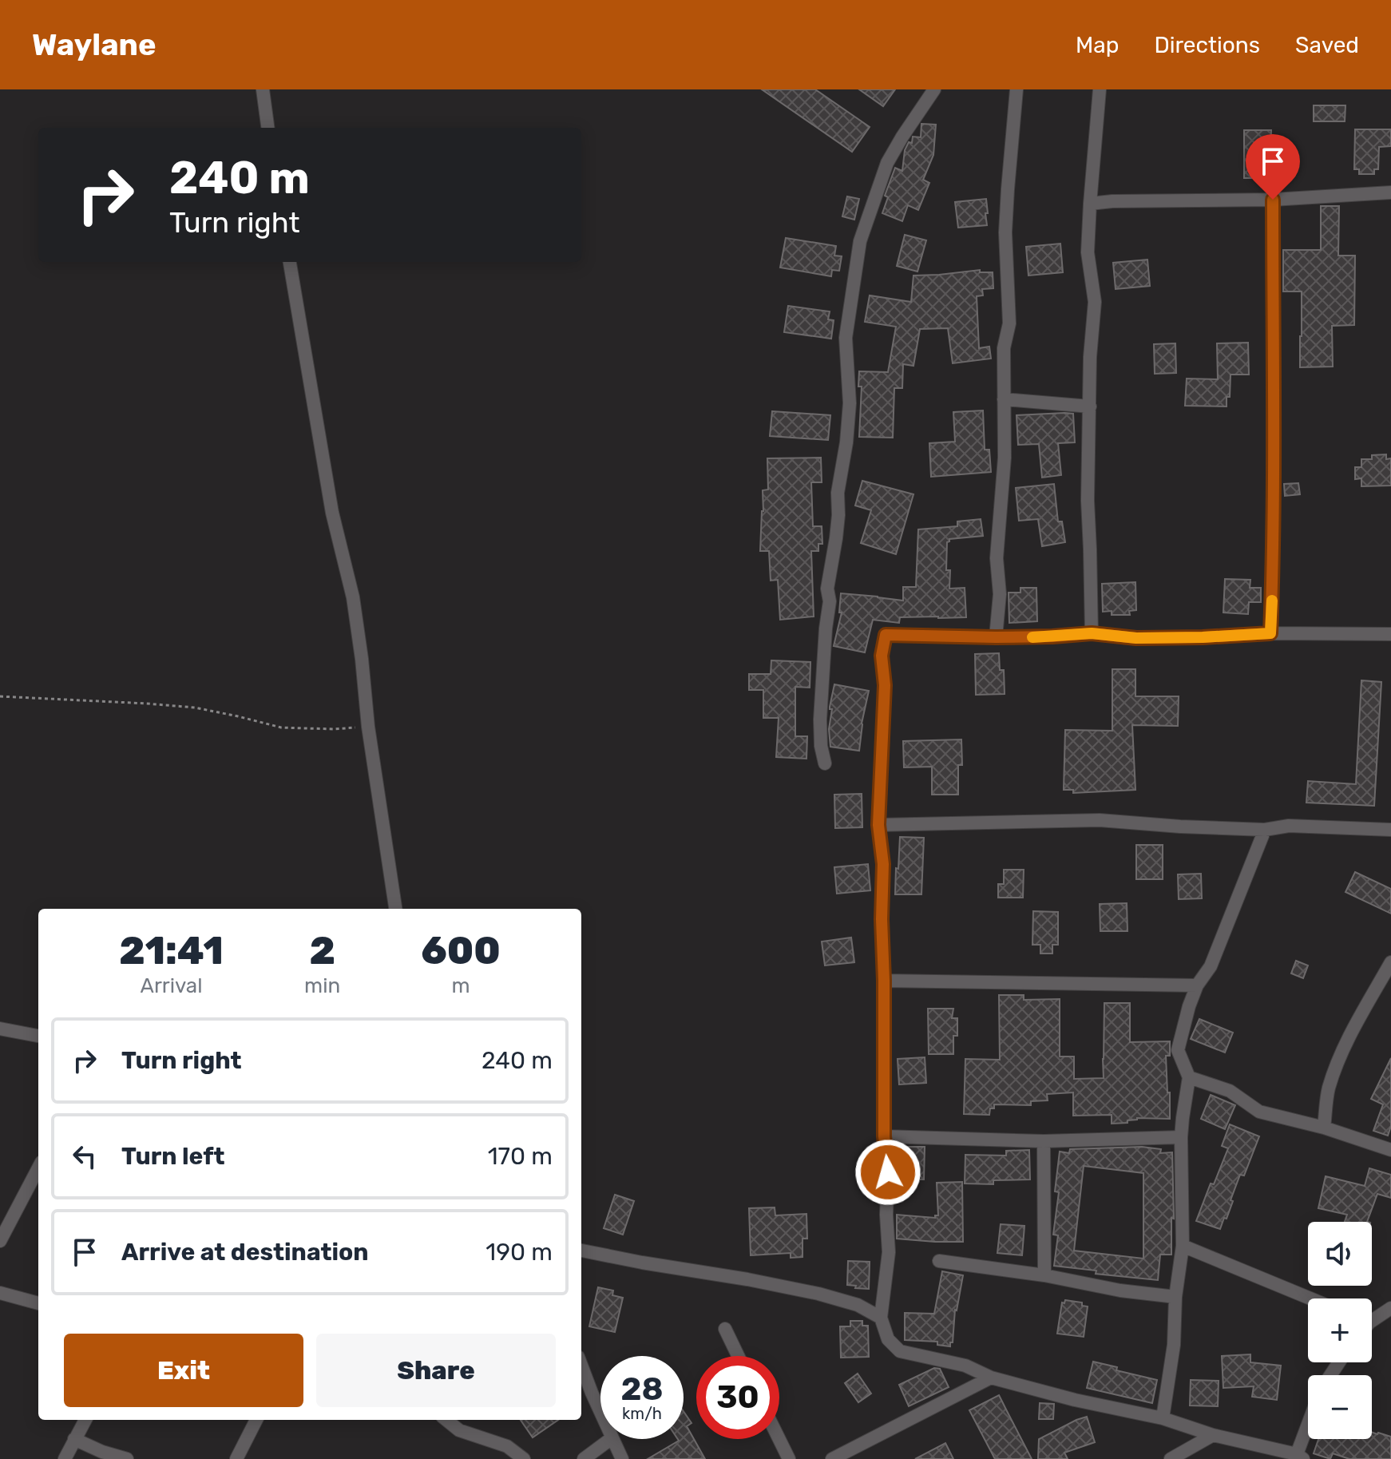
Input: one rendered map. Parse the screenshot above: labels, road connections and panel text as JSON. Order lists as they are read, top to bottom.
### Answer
{
  "page": {
    "header": "Waylane",
    "nav": ["Map", "Directions", "Saved"],
    "turn": ["240 m", "Turn right"],
    "eta": [
      "21:41",
      "Arrival",
      "2",
      "min",
      "600",
      "m"
    ],
    "list": [
      {
        "name": "Turn right",
        "value": "240 m"
      },
      {
        "name": "Turn left",
        "value": "170 m"
      },
      {
        "name": "Arrive at destination",
        "value": "190 m"
      }
    ],
    "map_buttons": ["+", "−"],
    "buttons": ["Exit", "Share"],
    "speed": "28 km/h",
    "limit": "30"
  }
}
